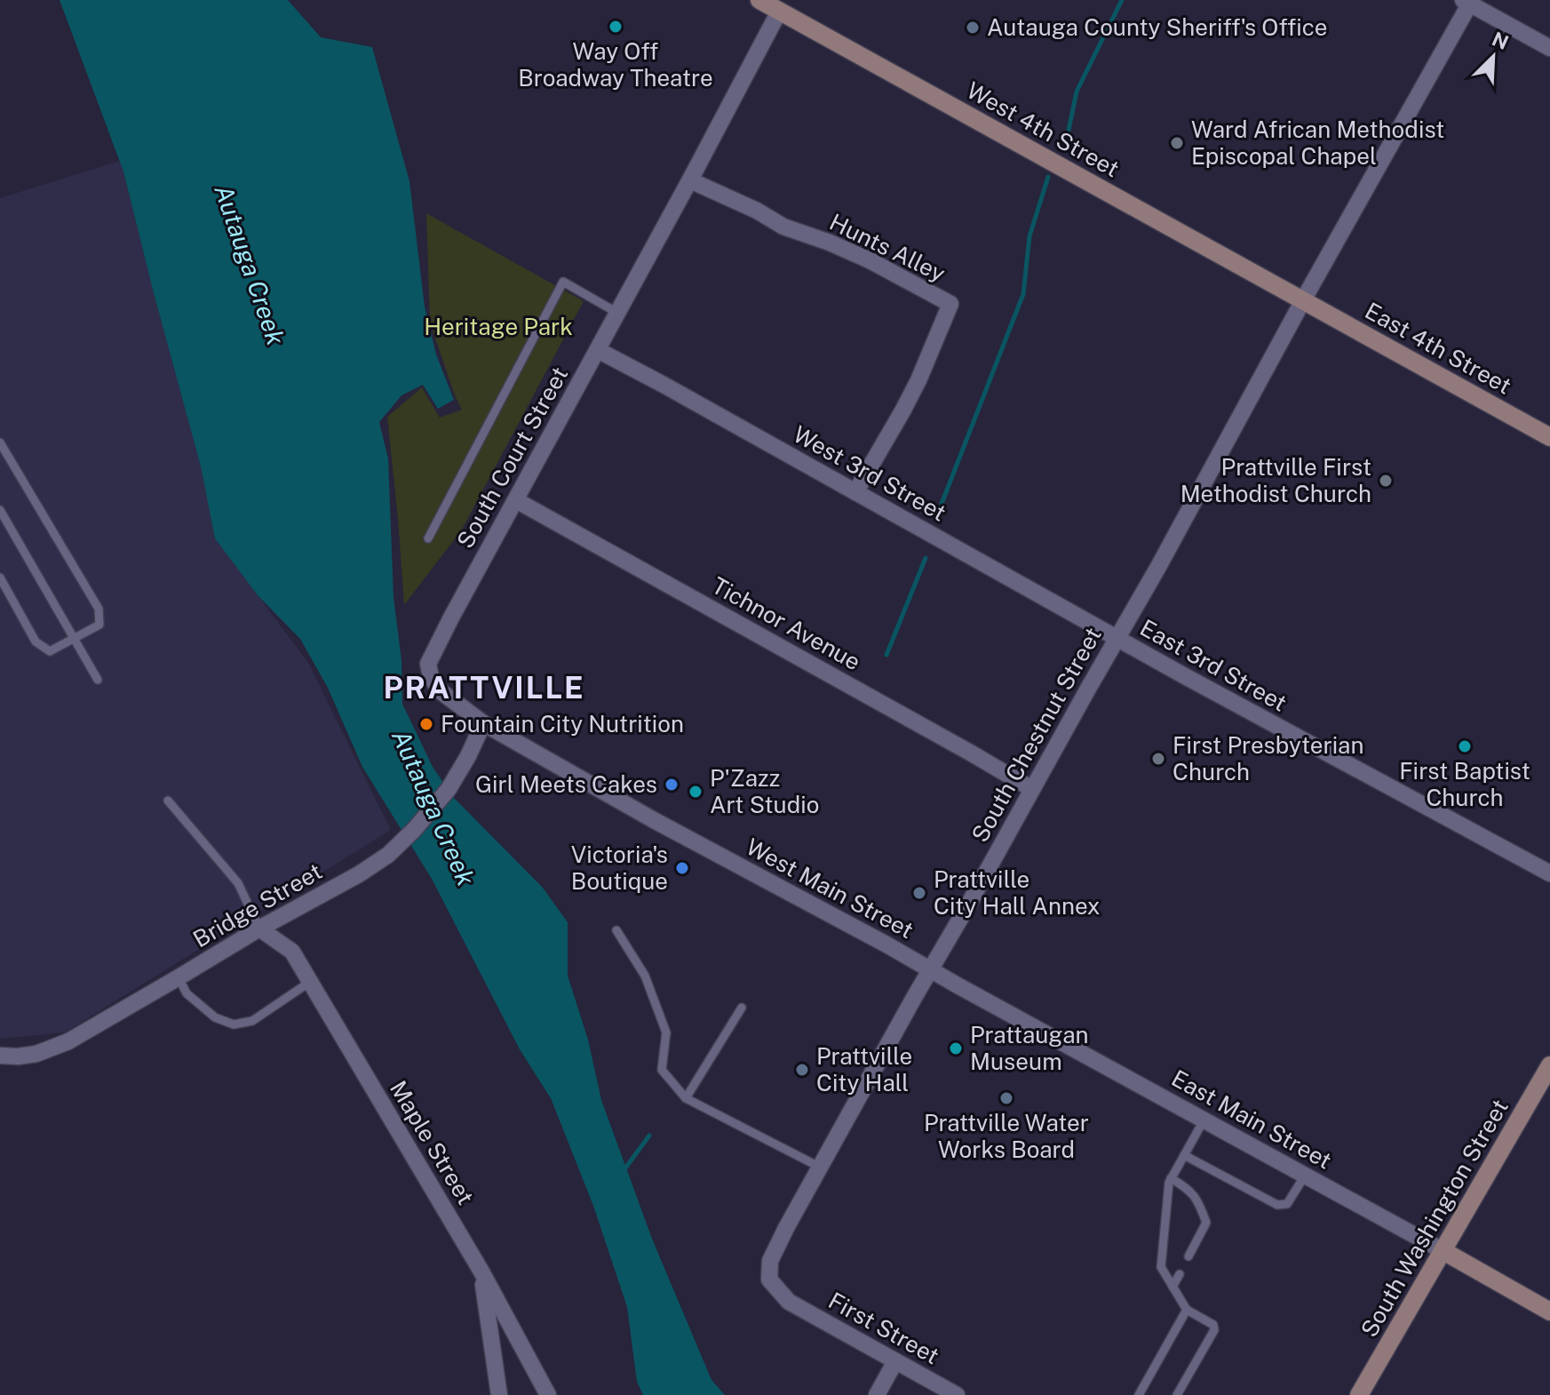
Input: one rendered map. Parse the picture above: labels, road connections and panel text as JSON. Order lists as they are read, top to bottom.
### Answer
{
  "streets": {
    "main road": [
      "West 4th Street",
      "East 4th Street",
      "East Main Street",
      "South Washington Street"
    ],
    "street": [
      "Hunts Alley",
      "South Court Street",
      "West 3rd Street",
      "Tichnor Avenue",
      "East 3rd Street",
      "South Chestnut Street",
      "West Main Street",
      "Bridge Street",
      "Maple Street",
      "First Street"
    ]
  },
  "crossings": [
    ["West 4th Street", "East 4th Street"],
    ["West 4th Street", "South Court Street"],
    ["West 4th Street", "South Chestnut Street"],
    ["Hunts Alley", "South Court Street"],
    ["Hunts Alley", "West 3rd Street"],
    ["East 4th Street", "South Chestnut Street"],
    ["South Court Street", "West 3rd Street"],
    ["South Court Street", "Tichnor Avenue"],
    ["South Court Street", "West Main Street"],
    ["South Court Street", "Bridge Street"],
    ["West 3rd Street", "East 3rd Street"],
    ["West 3rd Street", "South Chestnut Street"],
    ["Tichnor Avenue", "South Chestnut Street"],
    ["East 3rd Street", "South Chestnut Street"],
    ["South Chestnut Street", "West Main Street"],
    ["South Chestnut Street", "East Main Street"],
    ["South Chestnut Street", "First Street"],
    ["West Main Street", "Bridge Street"],
    ["West Main Street", "East Main Street"],
    ["Bridge Street", "Maple Street"],
    ["East Main Street", "South Washington Street"]
  ],
  "districts": ["PRATTVILLE"],
  "water": ["Autauga Creek"],
  "parks": ["Heritage Park"],
  "places": [
    "Way Off Broadway Theatre",
    "Autauga County Sheriff's Office",
    "Ward African Methodist Episcopal Chapel",
    "Prattville First Methodist Church",
    "Fountain City Nutrition",
    "First Baptist Church",
    "First Presbyterian Church",
    "Girl Meets Cakes",
    "P'Zazz Art Studio",
    "Victoria's Boutique",
    "Prattville City Hall Annex",
    "Prattaugan Museum",
    "Prattville City Hall",
    "Prattville Water Works Board"
  ],
  "north": "top right"
}
